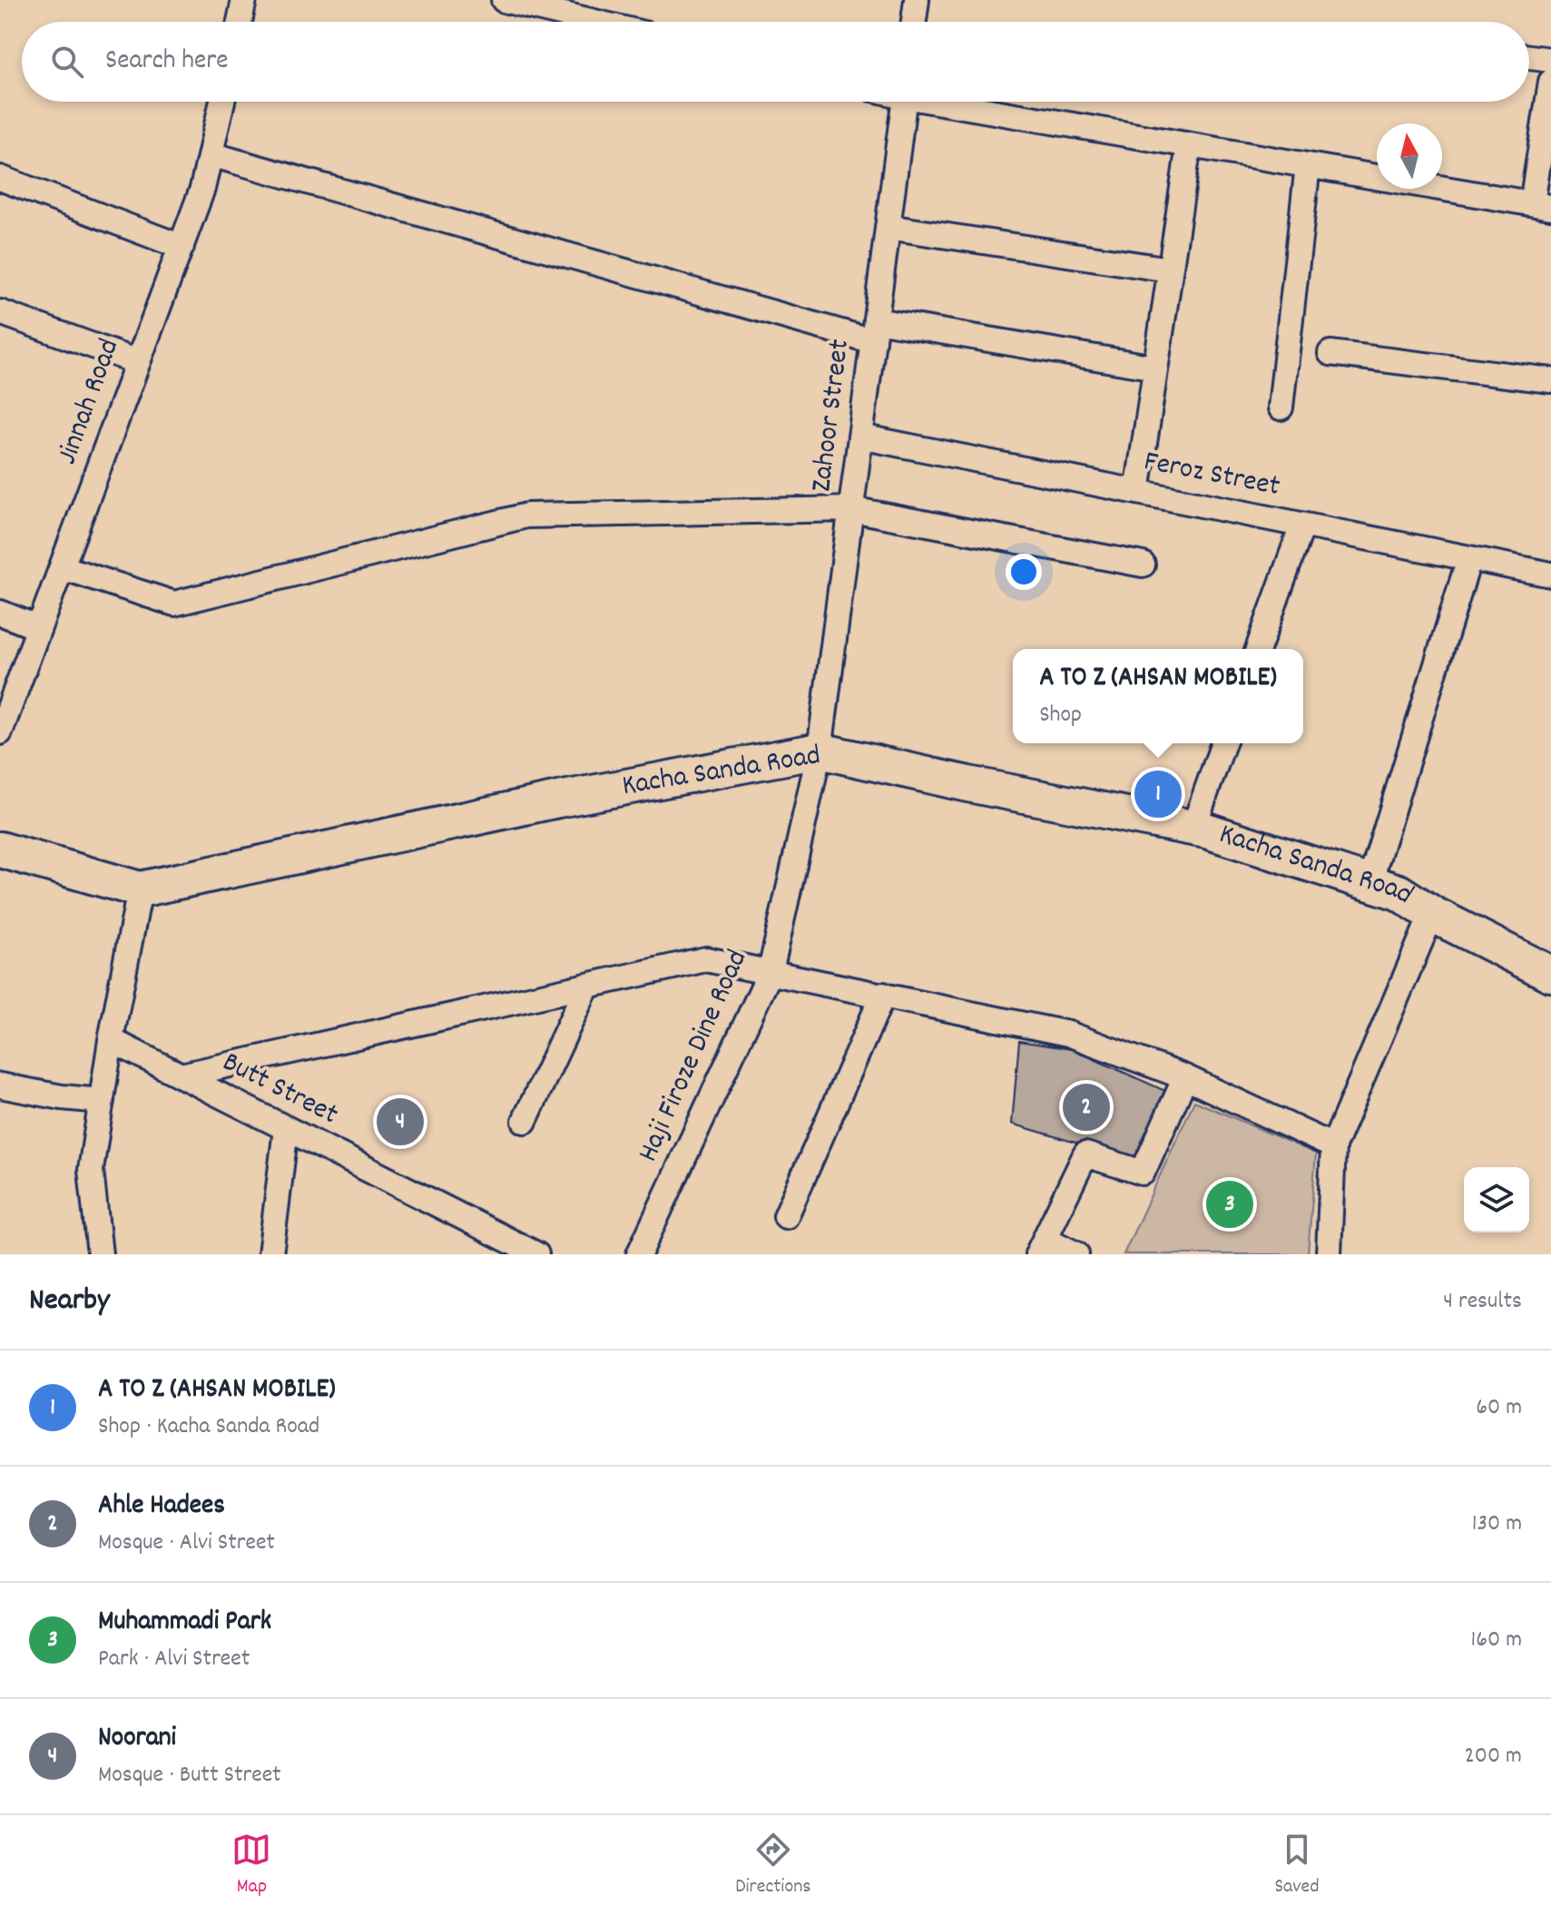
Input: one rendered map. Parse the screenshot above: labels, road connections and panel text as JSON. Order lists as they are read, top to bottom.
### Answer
{
  "streets": {
    "main road": ["Kacha Sanda Road"],
    "street": [
      "Jinnah Road",
      "Zahoor Street",
      "Feroz Street",
      "Haji Firoze Dine Road",
      "Butt Street"
    ]
  },
  "crossings": [
    ["Zahoor Street", "Feroz Street"],
    ["Zahoor Street", "Kacha Sanda Road"],
    ["Zahoor Street", "Haji Firoze Dine Road"],
    ["Kacha Sanda Road", "Haji Firoze Dine Road"]
  ],
  "north": "top",
  "page": {
    "search": "Search here",
    "popup": ["A TO Z (AHSAN MOBILE)", "Shop"],
    "pins": [
      "1",
      "2",
      "4",
      "3"
    ],
    "heading": ["Nearby", "4 results"],
    "list": [
      {
        "mark": "1",
        "name": "A TO Z (AHSAN MOBILE)",
        "note": "Shop · Kacha Sanda Road",
        "value": "60 m"
      },
      {
        "mark": "2",
        "name": "Ahle Hadees",
        "note": "Mosque · Alvi Street",
        "value": "130 m"
      },
      {
        "mark": "3",
        "name": "Muhammadi Park",
        "note": "Park · Alvi Street",
        "value": "160 m"
      },
      {
        "mark": "4",
        "name": "Noorani",
        "note": "Mosque · Butt Street",
        "value": "200 m"
      }
    ],
    "nav": ["Map", "Directions", "Saved"]
  }
}
